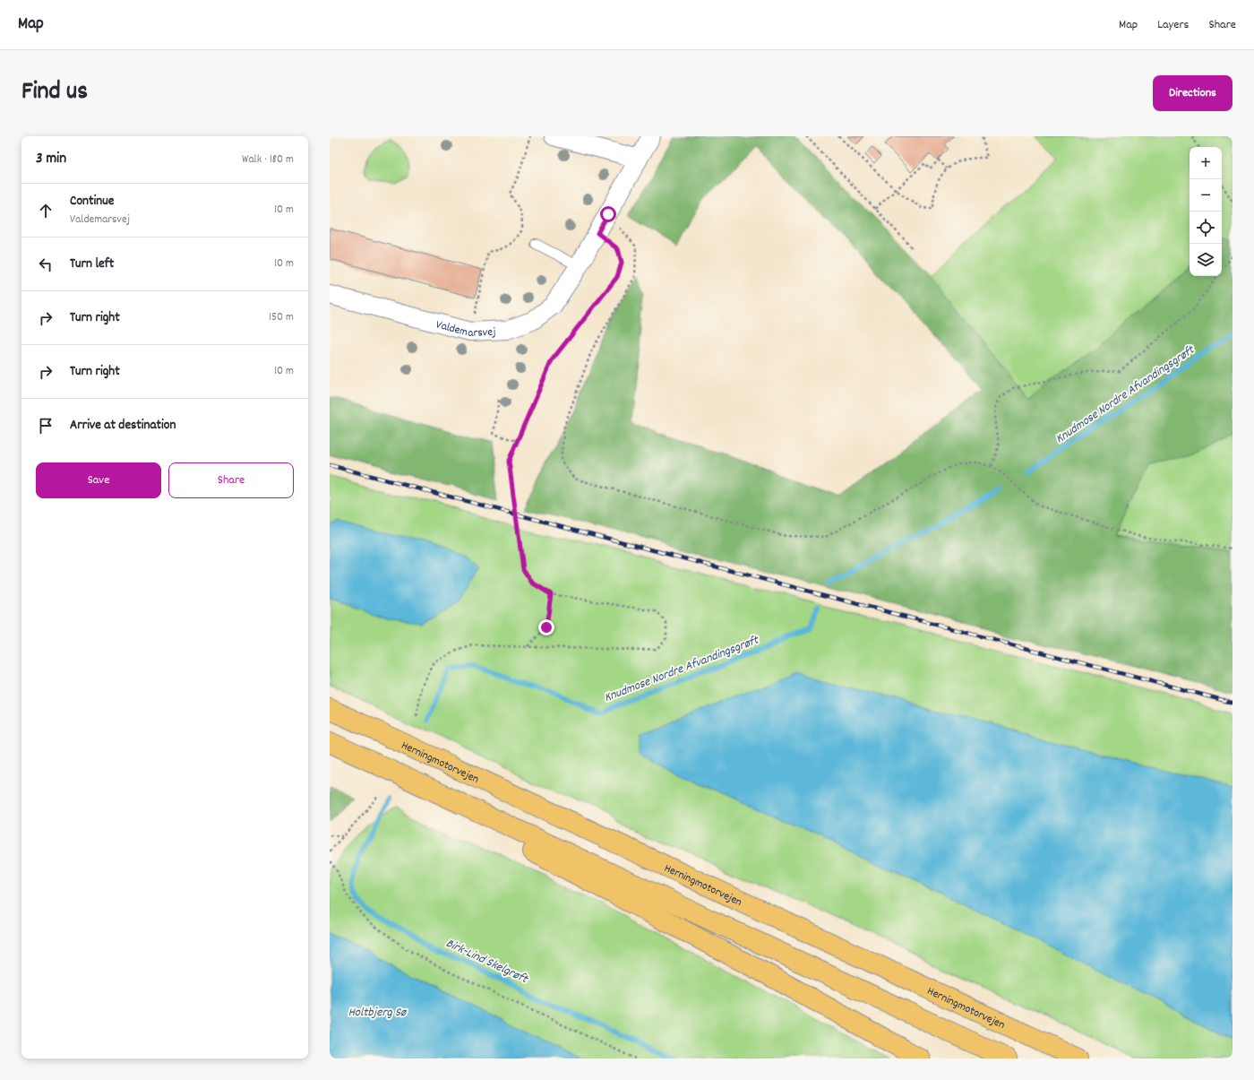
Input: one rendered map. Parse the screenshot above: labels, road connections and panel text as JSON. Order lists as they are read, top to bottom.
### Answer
{
  "streets": {
    "highway": ["Herningmotorvejen"],
    "street": ["Valdemarsvej"]
  },
  "water": ["Knudmose Nordre Afvandingsgrøft", "Birk-Lind Skelgrøft", "Holtbjerg Sø"],
  "page": {
    "header": "Map",
    "nav": ["Map", "Layers", "Share"],
    "title": "Find us",
    "buttons": [
      "Directions",
      ["Save", "Share"]
    ],
    "heading": ["3 min", "Walk · 180 m"],
    "map_buttons": ["+", "−"],
    "list": [
      ["Continue", "Valdemarsvej", "10 m"],
      ["Turn left", "10 m"],
      ["Turn right", "150 m"],
      ["Turn right", "10 m"],
      "Arrive at destination"
    ]
  }
}
